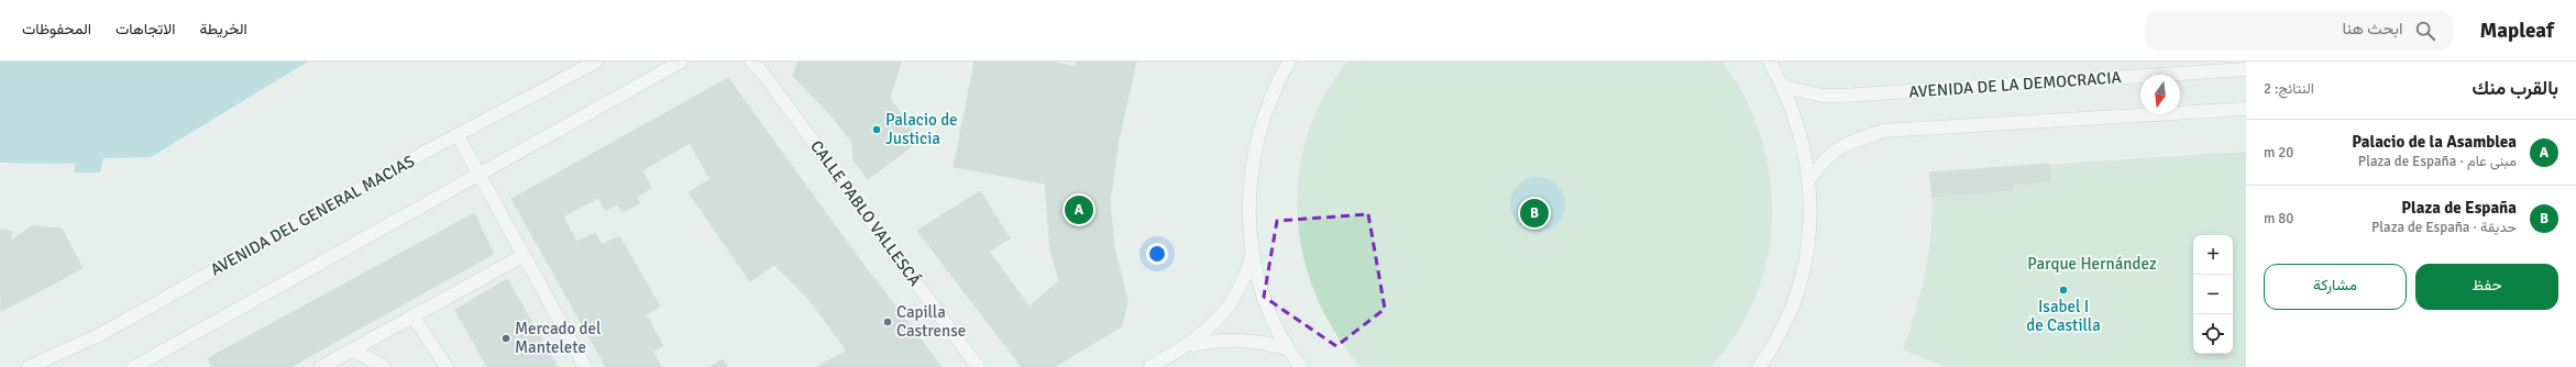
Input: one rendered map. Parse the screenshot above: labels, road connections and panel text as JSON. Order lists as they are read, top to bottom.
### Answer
{
  "streets": {
    "street": ["AVENIDA DE LA DEMOCRACIA", "CALLE PABLO VALLESCÁ", "AVENIDA DEL GENERAL MACIAS"]
  },
  "parks": ["Parque Hernández"],
  "places": [
    "Palacio de Justicia",
    "Isabel I de Castilla",
    "Capilla Castrense",
    "Mercado del Mantelete"
  ],
  "north": "bottom",
  "page": {
    "header": "Mapleaf",
    "search": "ابحث هنا",
    "nav": ["الخريطة", "الاتجاهات", "المحفوظات"],
    "heading": ["بالقرب منك", "النتائج: 2"],
    "list": [
      {
        "mark": "A",
        "name": "Palacio de la Asamblea",
        "note": "مبنى عام · Plaza de España",
        "value": "20 m"
      },
      {
        "mark": "B",
        "name": "Plaza de España",
        "note": "حديقة · Plaza de España",
        "value": "80 m"
      }
    ],
    "pins": ["A", "B"],
    "map_buttons": ["+", "−"],
    "buttons": ["حفظ", "مشاركة"]
  }
}
